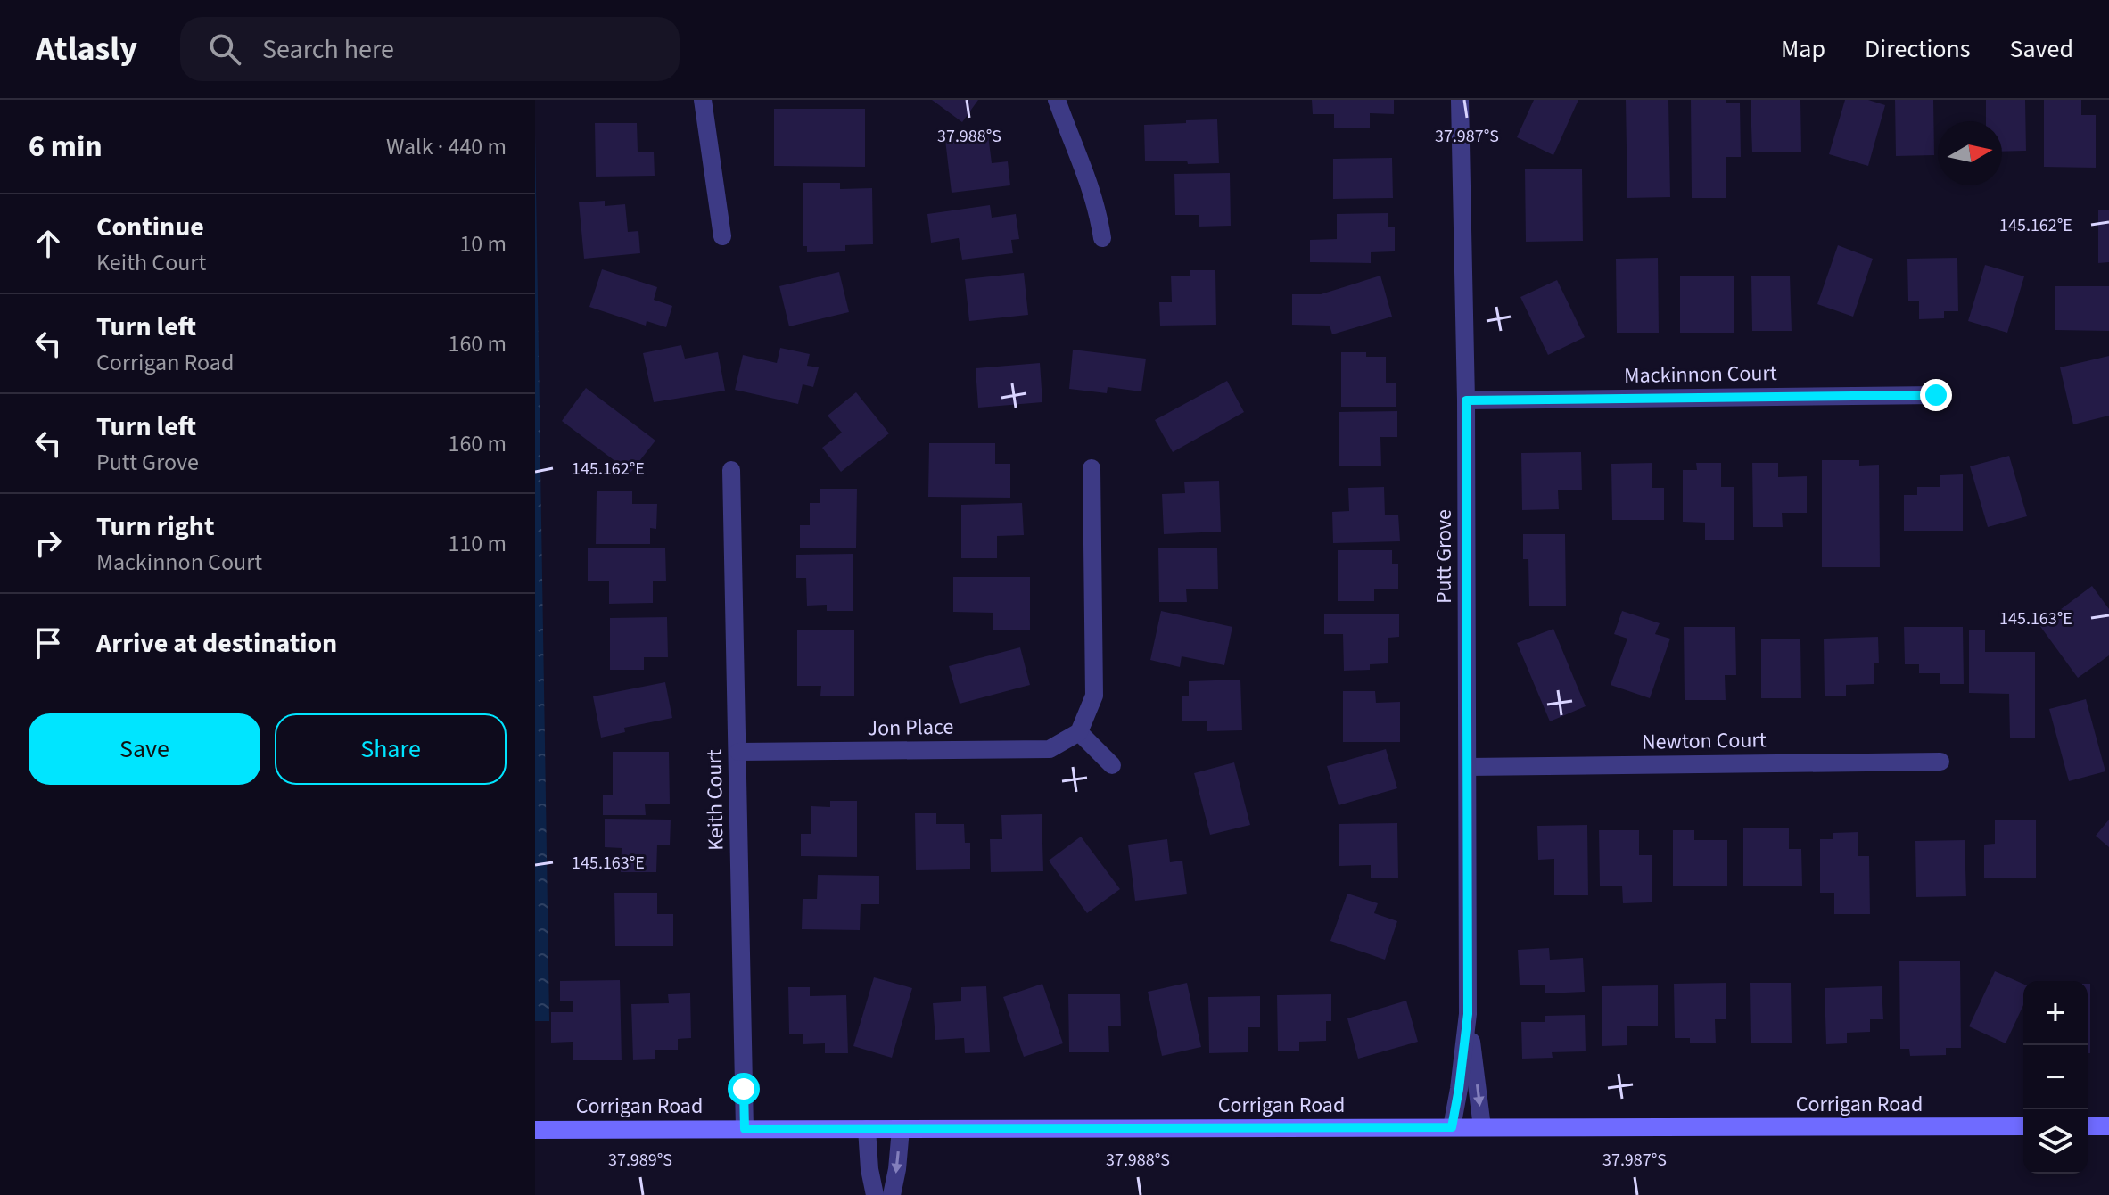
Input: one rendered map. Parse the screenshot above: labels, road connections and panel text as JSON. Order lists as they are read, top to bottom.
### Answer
{
  "streets": {
    "main road": ["Corrigan Road"],
    "street": [
      "Mackinnon Court",
      "Putt Grove",
      "Jon Place",
      "Newton Court",
      "Keith Court"
    ]
  },
  "crossings": [
    ["Mackinnon Court", "Putt Grove"],
    ["Putt Grove", "Newton Court"],
    ["Putt Grove", "Corrigan Road"],
    ["Jon Place", "Keith Court"],
    ["Keith Court", "Corrigan Road"]
  ],
  "north": "right",
  "page": {
    "header": "Atlasly",
    "search": "Search here",
    "nav": ["Map", "Directions", "Saved"],
    "heading": ["6 min", "Walk · 440 m"],
    "list": [
      ["Continue", "Keith Court", "10 m"],
      ["Turn left", "Corrigan Road", "160 m"],
      ["Turn left", "Putt Grove", "160 m"],
      ["Turn right", "Mackinnon Court", "110 m"],
      "Arrive at destination"
    ],
    "buttons": ["Save", "Share"],
    "map_buttons": ["+", "−"]
  },
  "coordinates": [
    "37.988°S",
    "37.987°S",
    "145.162°E",
    "145.163°E",
    "37.989°S"
  ]
}
